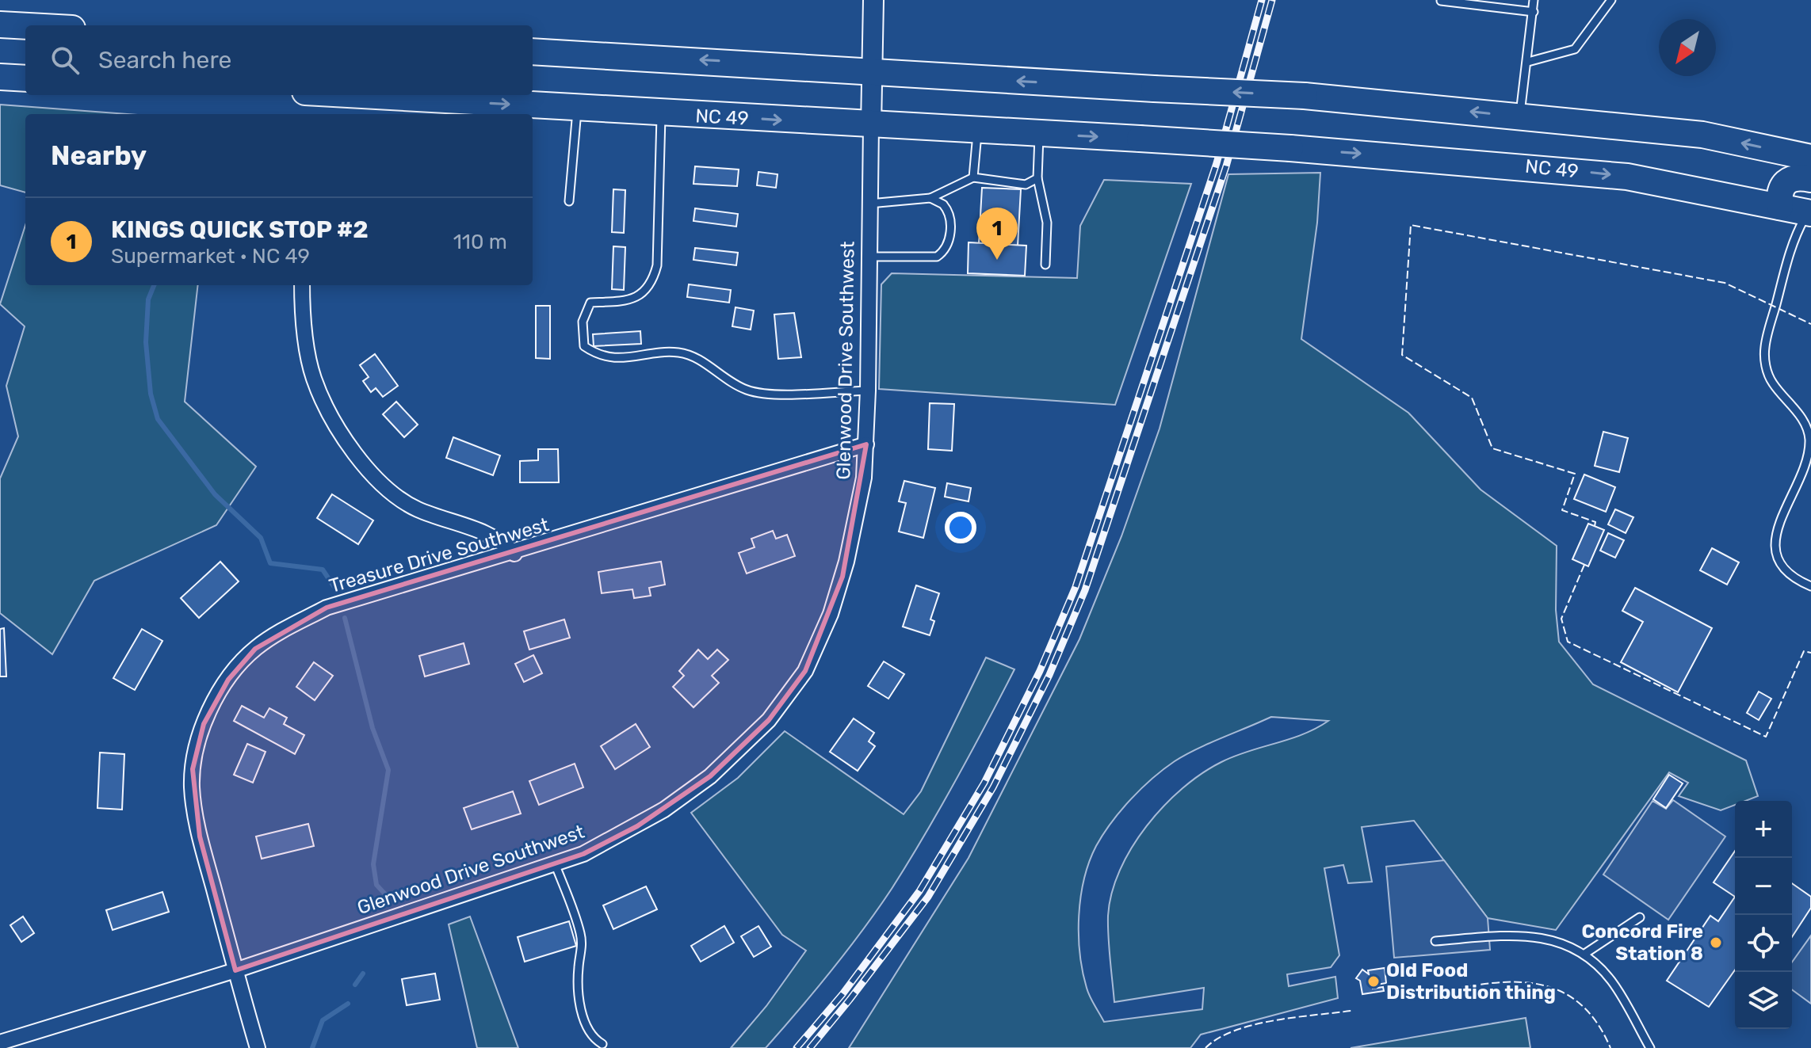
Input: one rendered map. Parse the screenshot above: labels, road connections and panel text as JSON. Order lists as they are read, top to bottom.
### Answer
{
  "streets": {
    "highway": ["NC 49"],
    "street": ["Glenwood Drive Southwest", "Treasure Drive Southwest"]
  },
  "crossings": [
    ["NC 49", "Glenwood Drive Southwest"],
    ["Glenwood Drive Southwest", "Treasure Drive Southwest"]
  ],
  "places": ["Concord Fire Station 8", "Old Food Distribution thing"],
  "north": "bottom left",
  "page": {
    "search": "Search here",
    "heading": "Nearby",
    "list": [
      {
        "mark": "1",
        "name": "KINGS QUICK STOP #2",
        "note": "Supermarket · NC 49",
        "value": "110 m"
      }
    ],
    "pins": "1",
    "map_buttons": ["+", "−"]
  }
}
